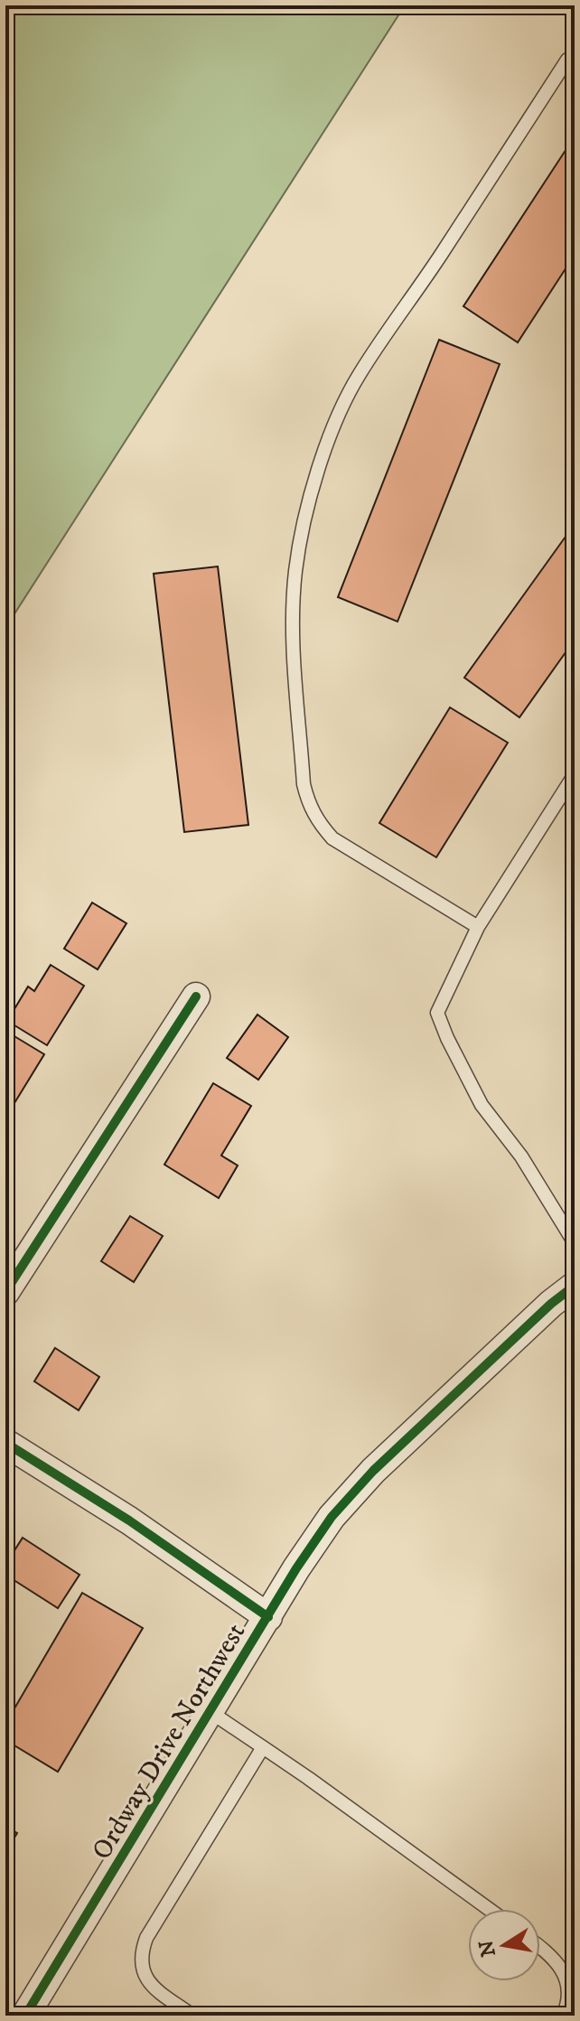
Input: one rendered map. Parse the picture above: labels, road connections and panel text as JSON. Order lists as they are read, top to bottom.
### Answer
{
  "streets": {
    "street": ["Ordway Drive Northwest"]
  },
  "north": "left"
}
